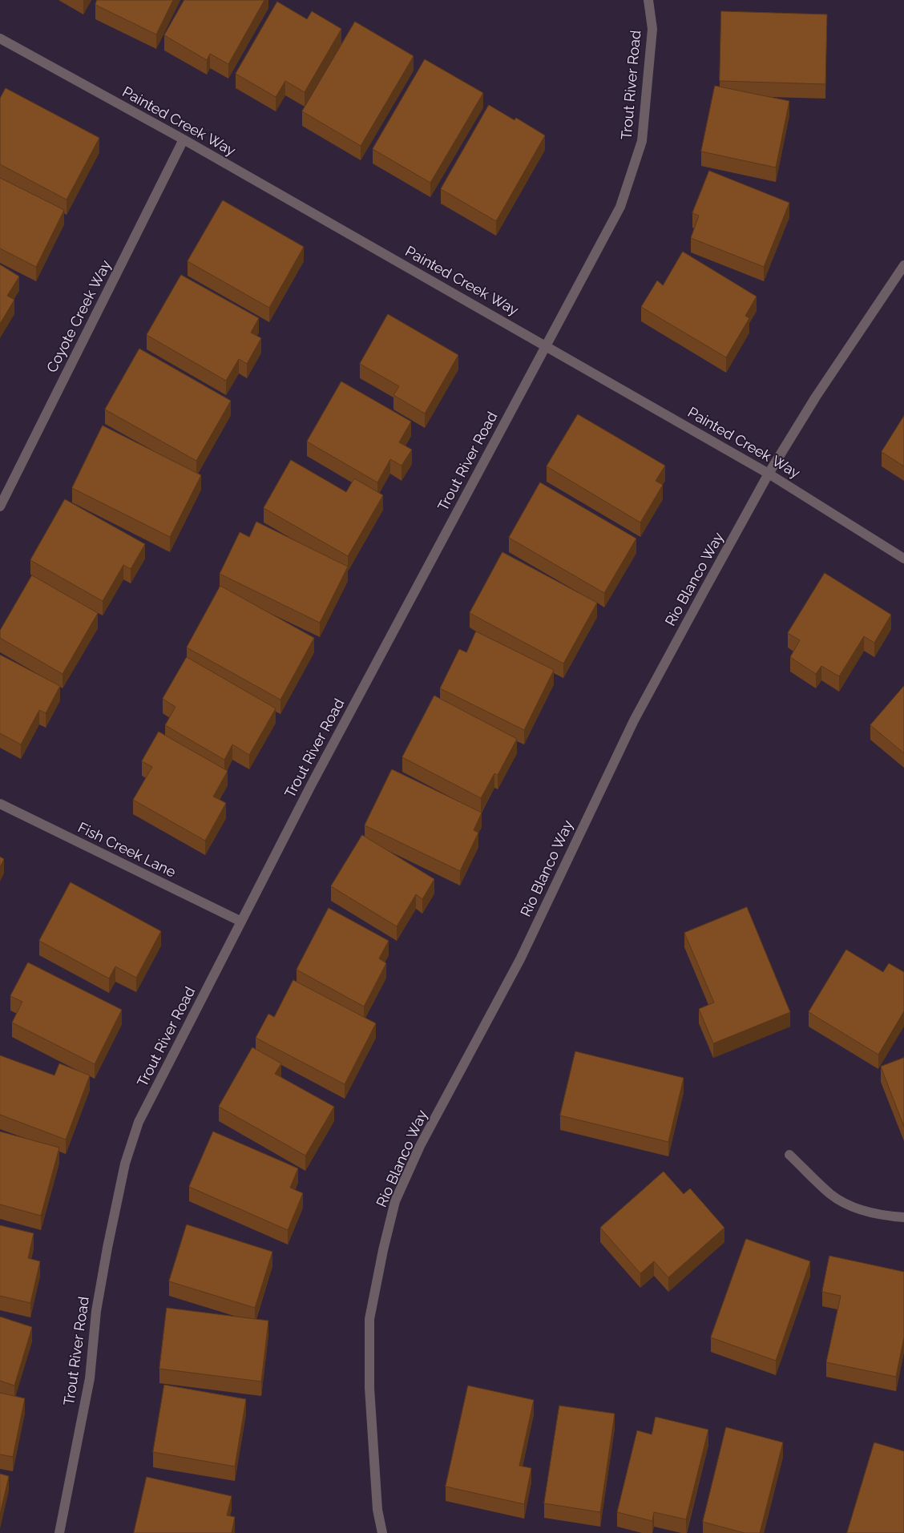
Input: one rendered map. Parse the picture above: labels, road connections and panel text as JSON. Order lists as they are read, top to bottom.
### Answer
{
  "streets": {
    "street": [
      "Trout River Road",
      "Painted Creek Way",
      "Coyote Creek Way",
      "Rio Blanco Way",
      "Fish Creek Lane"
    ]
  },
  "crossings": [
    ["Trout River Road", "Painted Creek Way"],
    ["Trout River Road", "Fish Creek Lane"],
    ["Painted Creek Way", "Coyote Creek Way"],
    ["Painted Creek Way", "Rio Blanco Way"]
  ]
}
